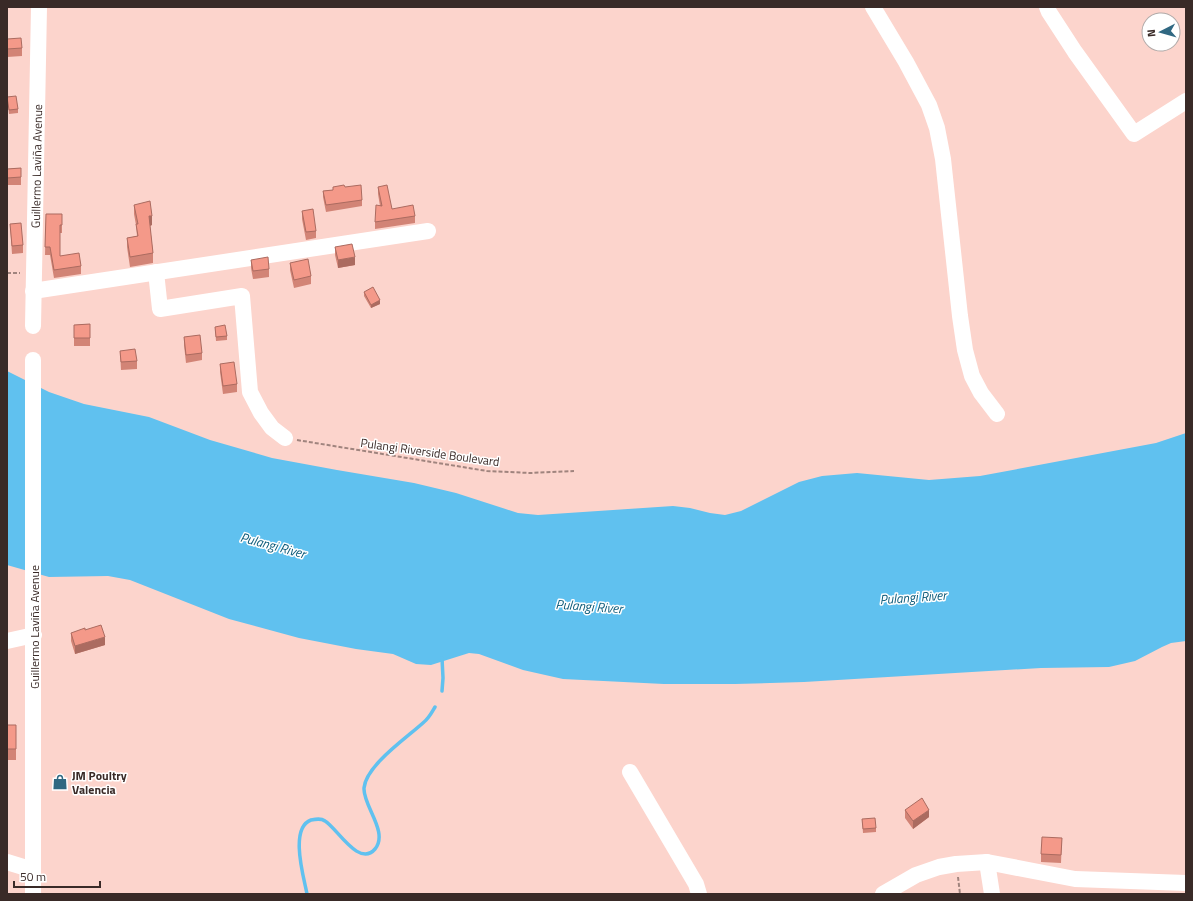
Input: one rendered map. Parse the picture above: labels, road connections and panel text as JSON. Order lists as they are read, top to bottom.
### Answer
{
  "streets": {
    "street": ["Guillermo Laviña Avenue"],
    "path": ["Pulangi Riverside Boulevard"]
  },
  "water": ["Pulangi River"],
  "places": {
    "shop": ["JM Poultry Valencia"]
  },
  "scale_bar": "50 m",
  "north": "left"
}
